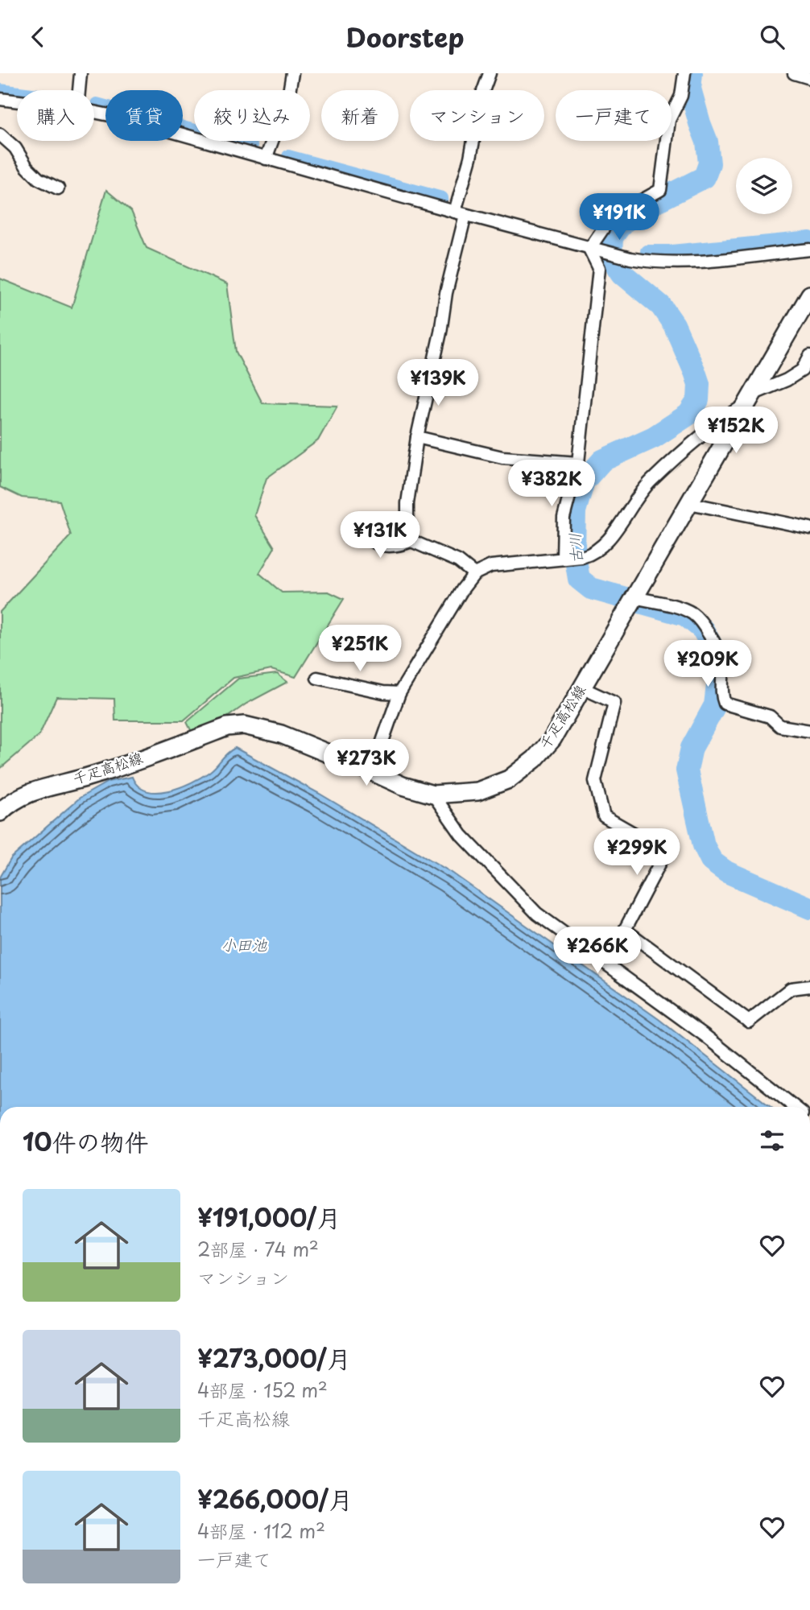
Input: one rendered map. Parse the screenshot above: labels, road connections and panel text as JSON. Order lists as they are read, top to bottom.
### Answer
{
  "streets": {
    "main road": ["千疋高松線"]
  },
  "water": ["古川", "小田池"],
  "page": {
    "header": "Doorstep",
    "chip": [
      "購入",
      "賃貸",
      "絞り込み",
      "新着",
      "マンション",
      "一戸建て"
    ],
    "price": [
      "¥191K",
      "¥139K",
      "¥152K",
      "¥382K",
      "¥131K",
      "¥251K",
      "¥209K",
      "¥273K",
      "¥299K",
      "¥266K"
    ],
    "heading": "10件の物件",
    "list": [
      {
        "name": "¥191,000/月",
        "note": "2部屋 · 74 m² · マンション"
      },
      {
        "name": "¥273,000/月",
        "note": "4部屋 · 152 m² · 千疋高松線"
      },
      {
        "name": "¥266,000/月",
        "note": "4部屋 · 112 m² · 一戸建て"
      }
    ]
  }
}
